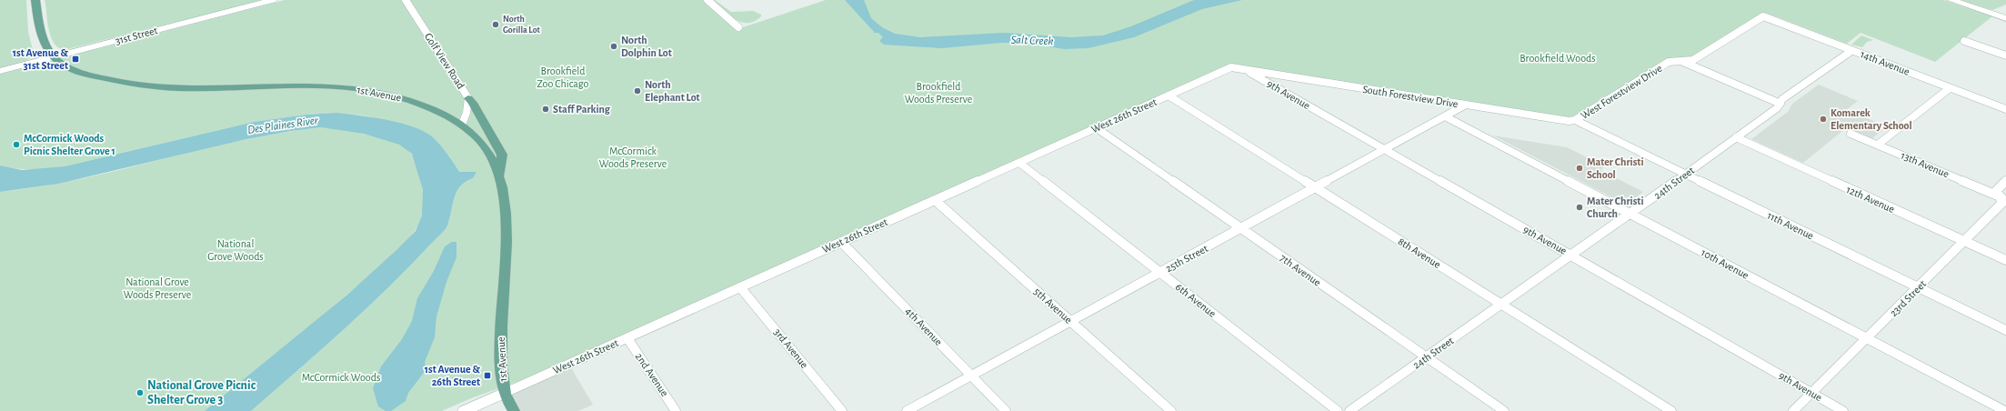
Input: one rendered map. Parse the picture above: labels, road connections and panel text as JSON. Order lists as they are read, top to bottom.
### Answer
{
  "streets": {
    "main road": ["31st Street", "1st Avenue", "West 26th Street"],
    "street": [
      "Golf View Road",
      "14th Avenue",
      "West Forestview Drive",
      "9th Avenue",
      "South Forestview Drive",
      "13th Avenue",
      "24th Street",
      "12th Avenue",
      "11th Avenue",
      "8th Avenue",
      "25th Street",
      "10th Avenue",
      "7th Avenue",
      "23rd Street",
      "6th Avenue",
      "5th Avenue",
      "4th Avenue",
      "3rd Avenue",
      "2nd Avenue"
    ]
  },
  "crossings": [
    ["31st Street", "1st Avenue"],
    ["Golf View Road", "1st Avenue"],
    ["14th Avenue", "West Forestview Drive"],
    ["14th Avenue", "24th Street"],
    ["West Forestview Drive", "South Forestview Drive"],
    ["West Forestview Drive", "11th Avenue"],
    ["1st Avenue", "West 26th Street"],
    ["9th Avenue", "South Forestview Drive"],
    ["9th Avenue", "West 26th Street"],
    ["9th Avenue", "24th Street"],
    ["9th Avenue", "25th Street"],
    ["9th Avenue", "23rd Street"],
    ["South Forestview Drive", "West 26th Street"],
    ["South Forestview Drive", "11th Avenue"],
    ["South Forestview Drive", "25th Street"],
    ["West 26th Street", "8th Avenue"],
    ["West 26th Street", "7th Avenue"],
    ["West 26th Street", "6th Avenue"],
    ["West 26th Street", "5th Avenue"],
    ["West 26th Street", "4th Avenue"],
    ["West 26th Street", "3rd Avenue"],
    ["West 26th Street", "2nd Avenue"],
    ["13th Avenue", "23rd Street"],
    ["24th Street", "12th Avenue"],
    ["24th Street", "11th Avenue"],
    ["24th Street", "8th Avenue"],
    ["24th Street", "10th Avenue"],
    ["24th Street", "7th Avenue"],
    ["12th Avenue", "23rd Street"],
    ["11th Avenue", "23rd Street"],
    ["8th Avenue", "25th Street"],
    ["25th Street", "10th Avenue"],
    ["25th Street", "7th Avenue"],
    ["25th Street", "6th Avenue"],
    ["25th Street", "5th Avenue"],
    ["25th Street", "4th Avenue"],
    ["10th Avenue", "23rd Street"]
  ],
  "water": ["Salt Creek", "Des Plaines River"],
  "parks": [
    "Brookfield Woods",
    "Brookfield Zoo Chicago",
    "Brookfield Woods Preserve",
    "McCormick Woods Preserve",
    "National Grove Woods",
    "National Grove Woods Preserve",
    "McCormick Woods"
  ],
  "places": {
    "other": [
      "North Gorilla Lot",
      "North Dolphin Lot",
      "North Elephant Lot",
      "Staff Parking",
      "Komarek Elementary School",
      "McCormick Woods Picnic Shelter Grove 1",
      "Mater Christi School",
      "Mater Christi Church",
      "National Grove Picnic Shelter Grove 3"
    ],
    "transit": ["1st Avenue & 31st Street", "1st Avenue & 26th Street"]
  }
}
